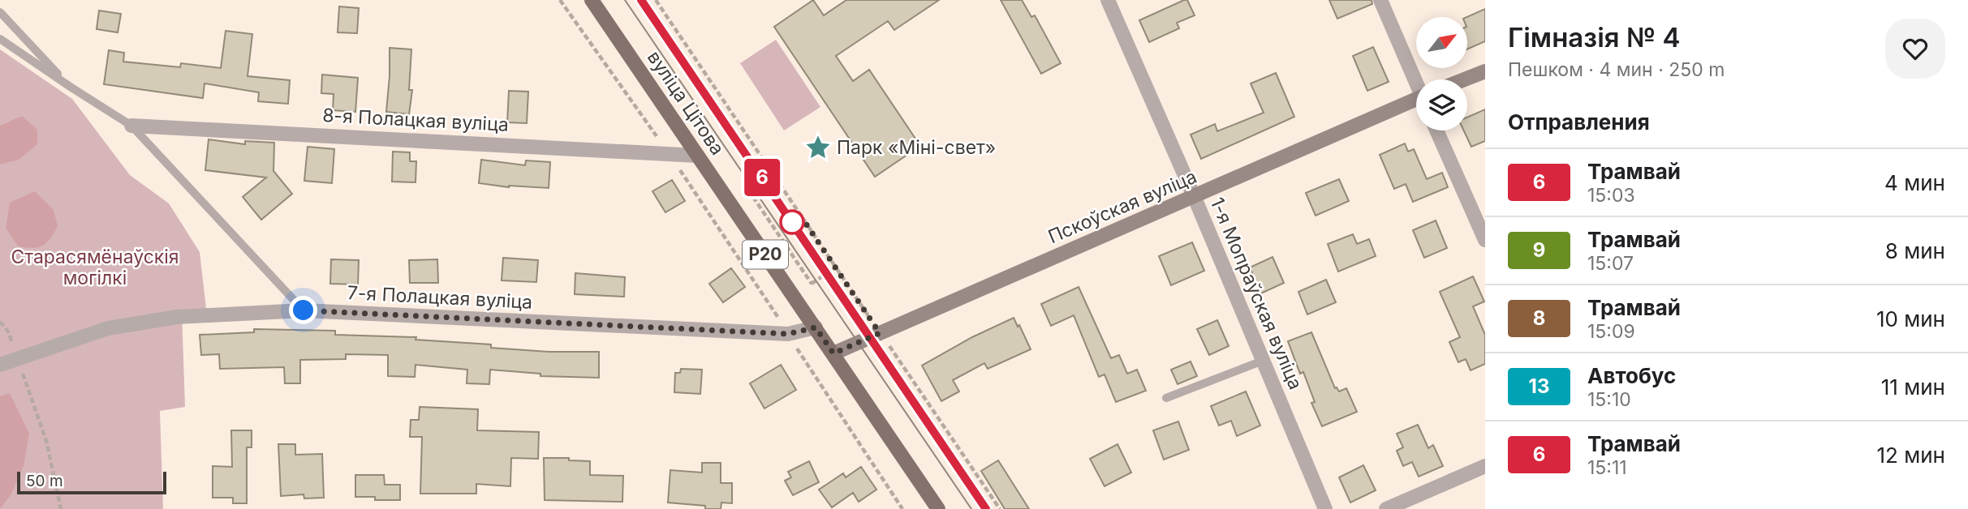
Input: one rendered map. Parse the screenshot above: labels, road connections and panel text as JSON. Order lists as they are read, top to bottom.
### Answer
{
  "streets": {
    "main road": ["вуліца Цітова", "Р20"],
    "street": [
      "8-я Полацкая вуліца",
      "Пскоўская вуліца",
      "1-я Мопраўская вуліца",
      "7-я Полацкая вуліца"
    ]
  },
  "crossings": [
    ["вуліца Цітова", "8-я Полацкая вуліца"],
    ["вуліца Цітова", "Пскоўская вуліца"],
    ["вуліца Цітова", "7-я Полацкая вуліца"],
    ["Пскоўская вуліца", "1-я Мопраўская вуліца"]
  ],
  "parks": ["Старасямёнаўскія могілкі"],
  "places": {
    "place": ["Парк «Міні-свет»"]
  },
  "lines": ["tram line 6"],
  "scale_bar": "50 m",
  "north": "top right",
  "page": {
    "on_map": "6",
    "heading": [
      ["Гімназія № 4", "Пешком · 4 мин · 250 m"],
      "Отправления"
    ],
    "list": [
      {
        "mark": "6",
        "name": "Трамвай",
        "note": "15:03",
        "value": "4 мин"
      },
      {
        "mark": "9",
        "name": "Трамвай",
        "note": "15:07",
        "value": "8 мин"
      },
      {
        "mark": "8",
        "name": "Трамвай",
        "note": "15:09",
        "value": "10 мин"
      },
      {
        "mark": "13",
        "name": "Автобус",
        "note": "15:10",
        "value": "11 мин"
      },
      {
        "mark": "6",
        "name": "Трамвай",
        "note": "15:11",
        "value": "12 мин"
      }
    ],
    "scale": "50 m"
  }
}
